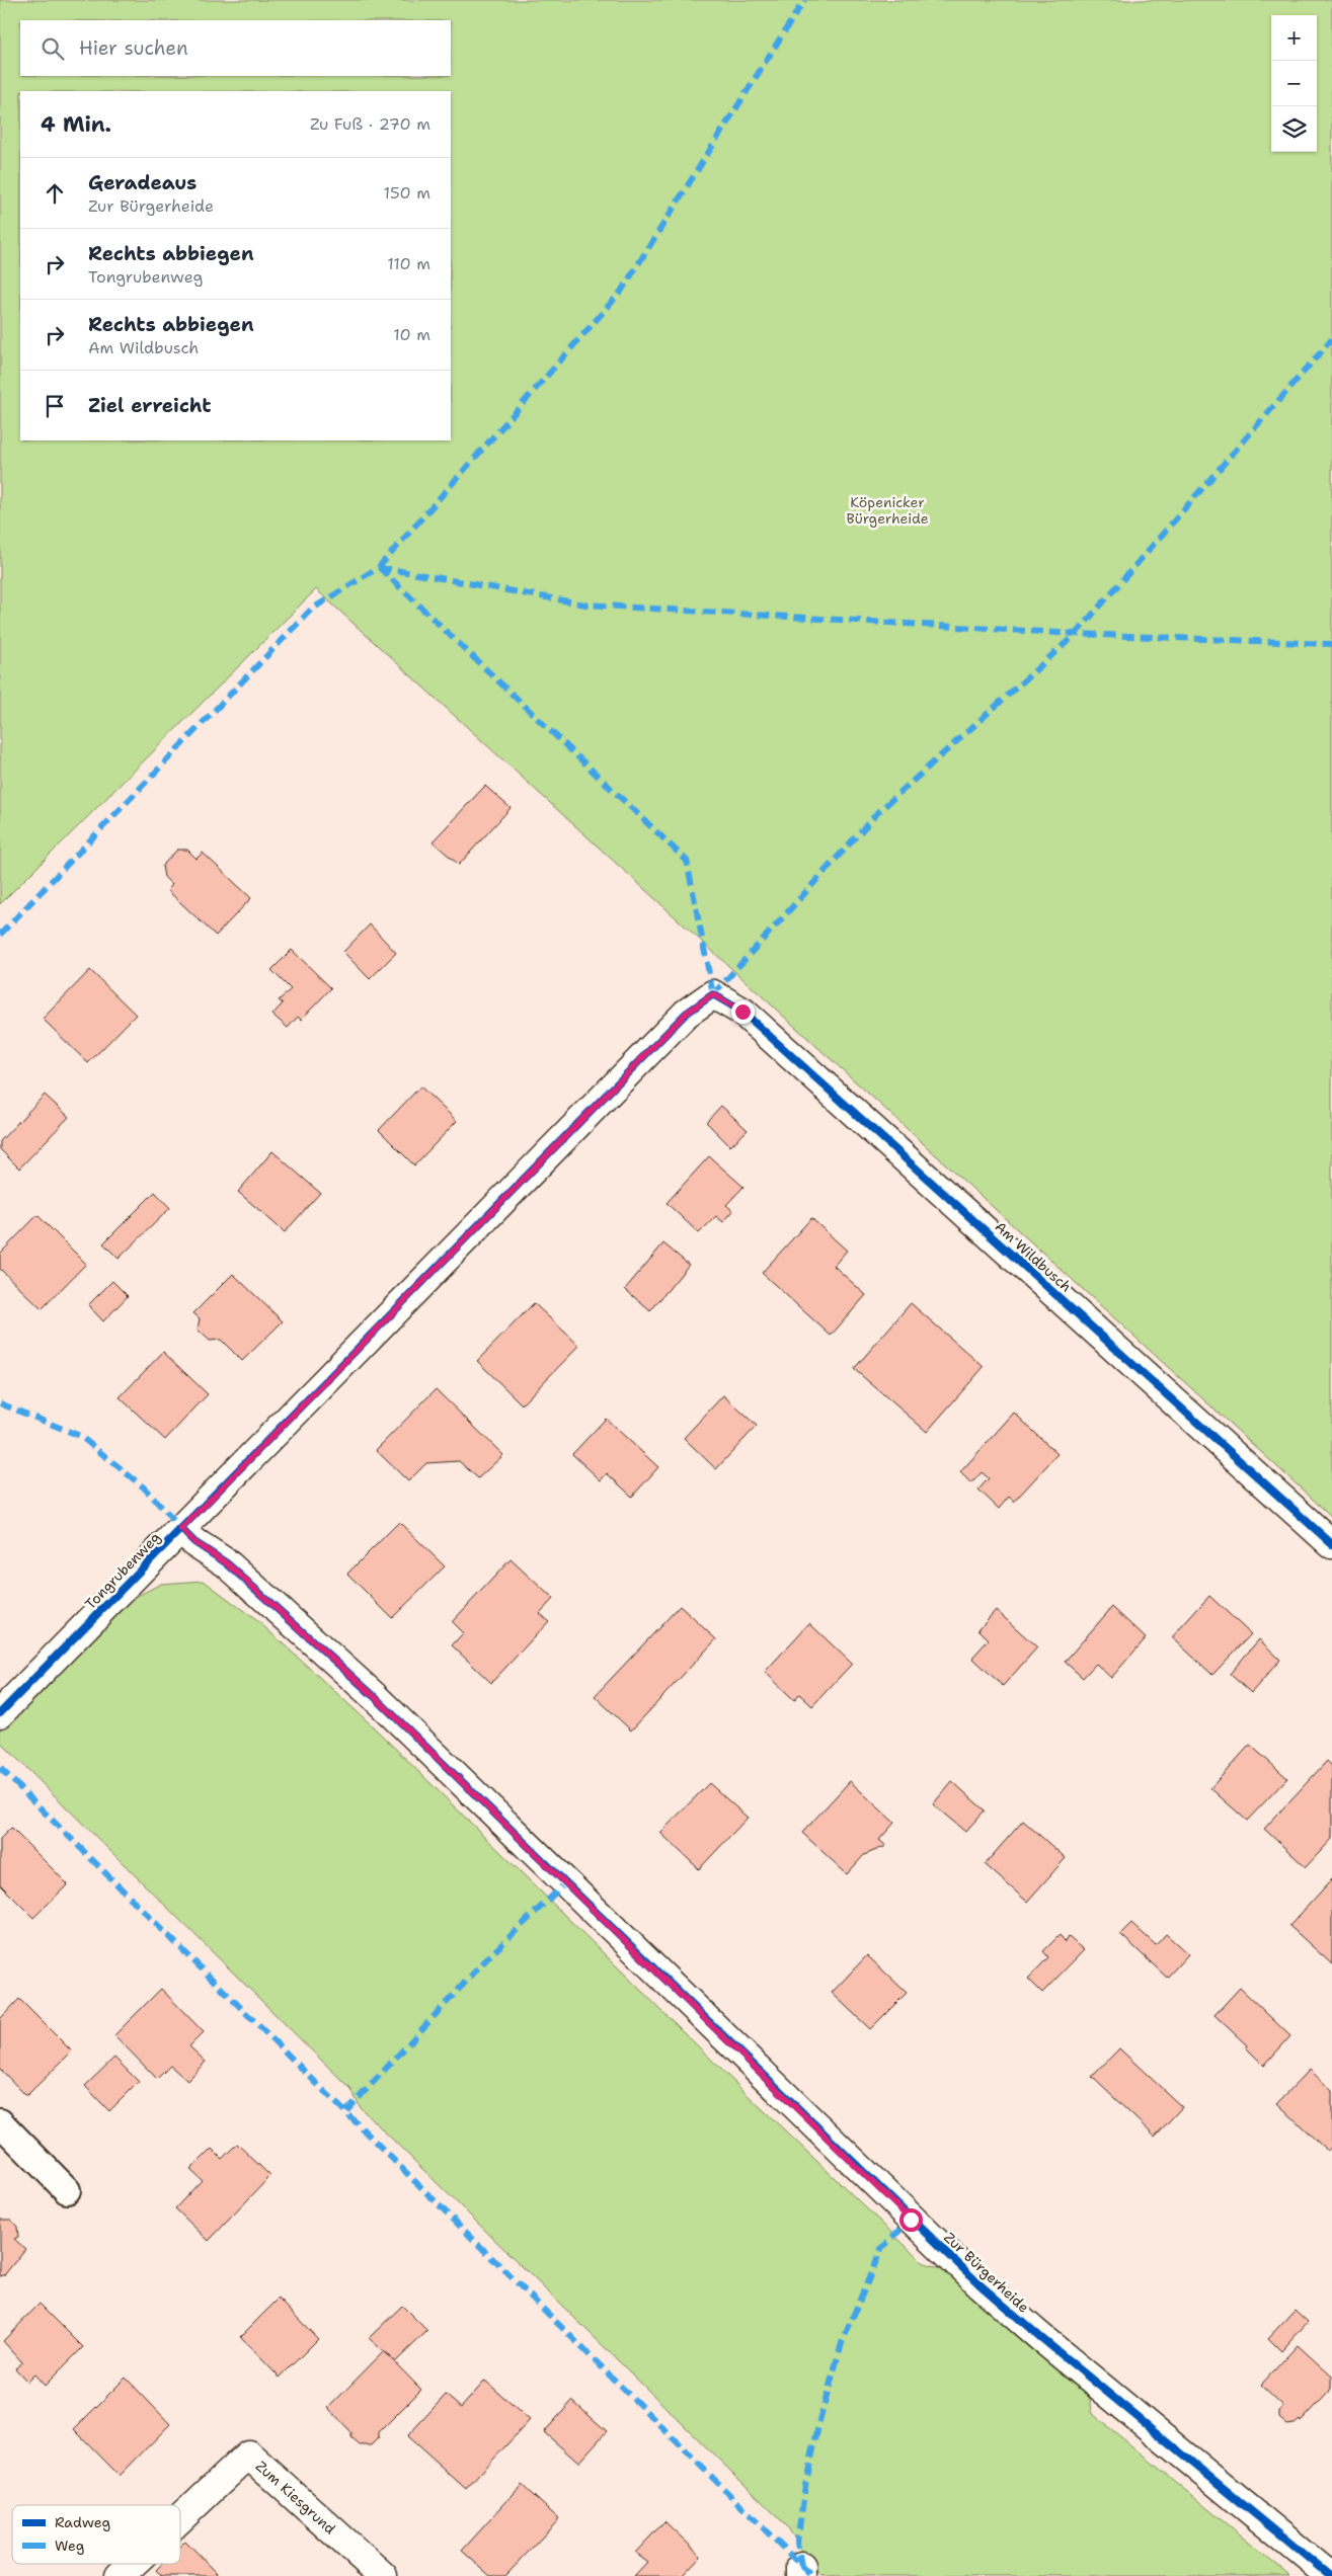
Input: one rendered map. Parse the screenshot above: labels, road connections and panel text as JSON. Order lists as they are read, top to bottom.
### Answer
{
  "streets": {
    "street": [
      "Am Wildbusch",
      "Tongrubenweg",
      "Zur Bürgerheide",
      "Zum Kiesgrund"
    ]
  },
  "crossings": [
    ["Am Wildbusch", "Tongrubenweg"],
    ["Tongrubenweg", "Zur Bürgerheide"]
  ],
  "parks": ["Köpenicker Bürgerheide"],
  "legend": ["Radweg", "Weg"],
  "page": {
    "map_buttons": ["+", "−"],
    "search": "Hier suchen",
    "heading": ["4 Min.", "Zu Fuß · 270 m"],
    "list": [
      ["Geradeaus", "Zur Bürgerheide", "150 m"],
      ["Rechts abbiegen", "Tongrubenweg", "110 m"],
      ["Rechts abbiegen", "Am Wildbusch", "10 m"],
      "Ziel erreicht"
    ]
  }
}
